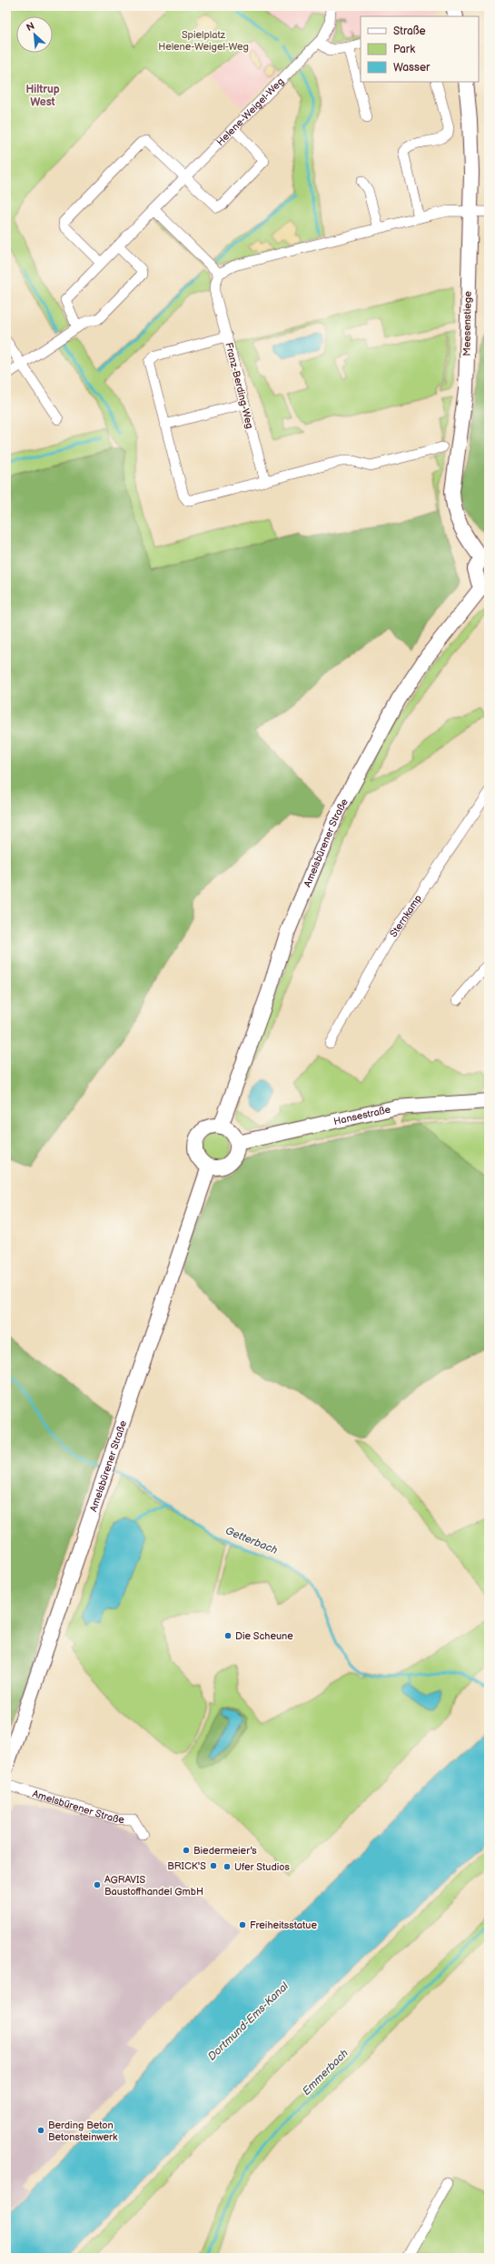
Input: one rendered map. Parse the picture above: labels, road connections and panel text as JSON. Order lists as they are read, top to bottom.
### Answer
{
  "streets": {
    "street": [
      "Helene-Weigel-Weg",
      "Meesenstiege",
      "Franz-Berding-Weg",
      "Amelsbürener Straße",
      "Sternkamp",
      "Hansestraße"
    ]
  },
  "crossings": [
    ["Meesenstiege", "Amelsbürener Straße"],
    ["Amelsbürener Straße", "Hansestraße"]
  ],
  "districts": ["Hiltrup West"],
  "water": ["Getterbach", "Dortmund-Ems-Kanal", "Emmerbach"],
  "parks": ["Spielplatz Helene-Weigel-Weg"],
  "places": [
    "Die Scheune",
    "Biedermeier's",
    "BRICK'S",
    "Ufer Studios",
    "AGRAVIS Baustoffhandel GmbH",
    "Freiheitsstatue",
    "Berding Beton Betonsteinwerk"
  ],
  "legend": ["Straße", "Park", "Wasser"],
  "north": "top left"
}
